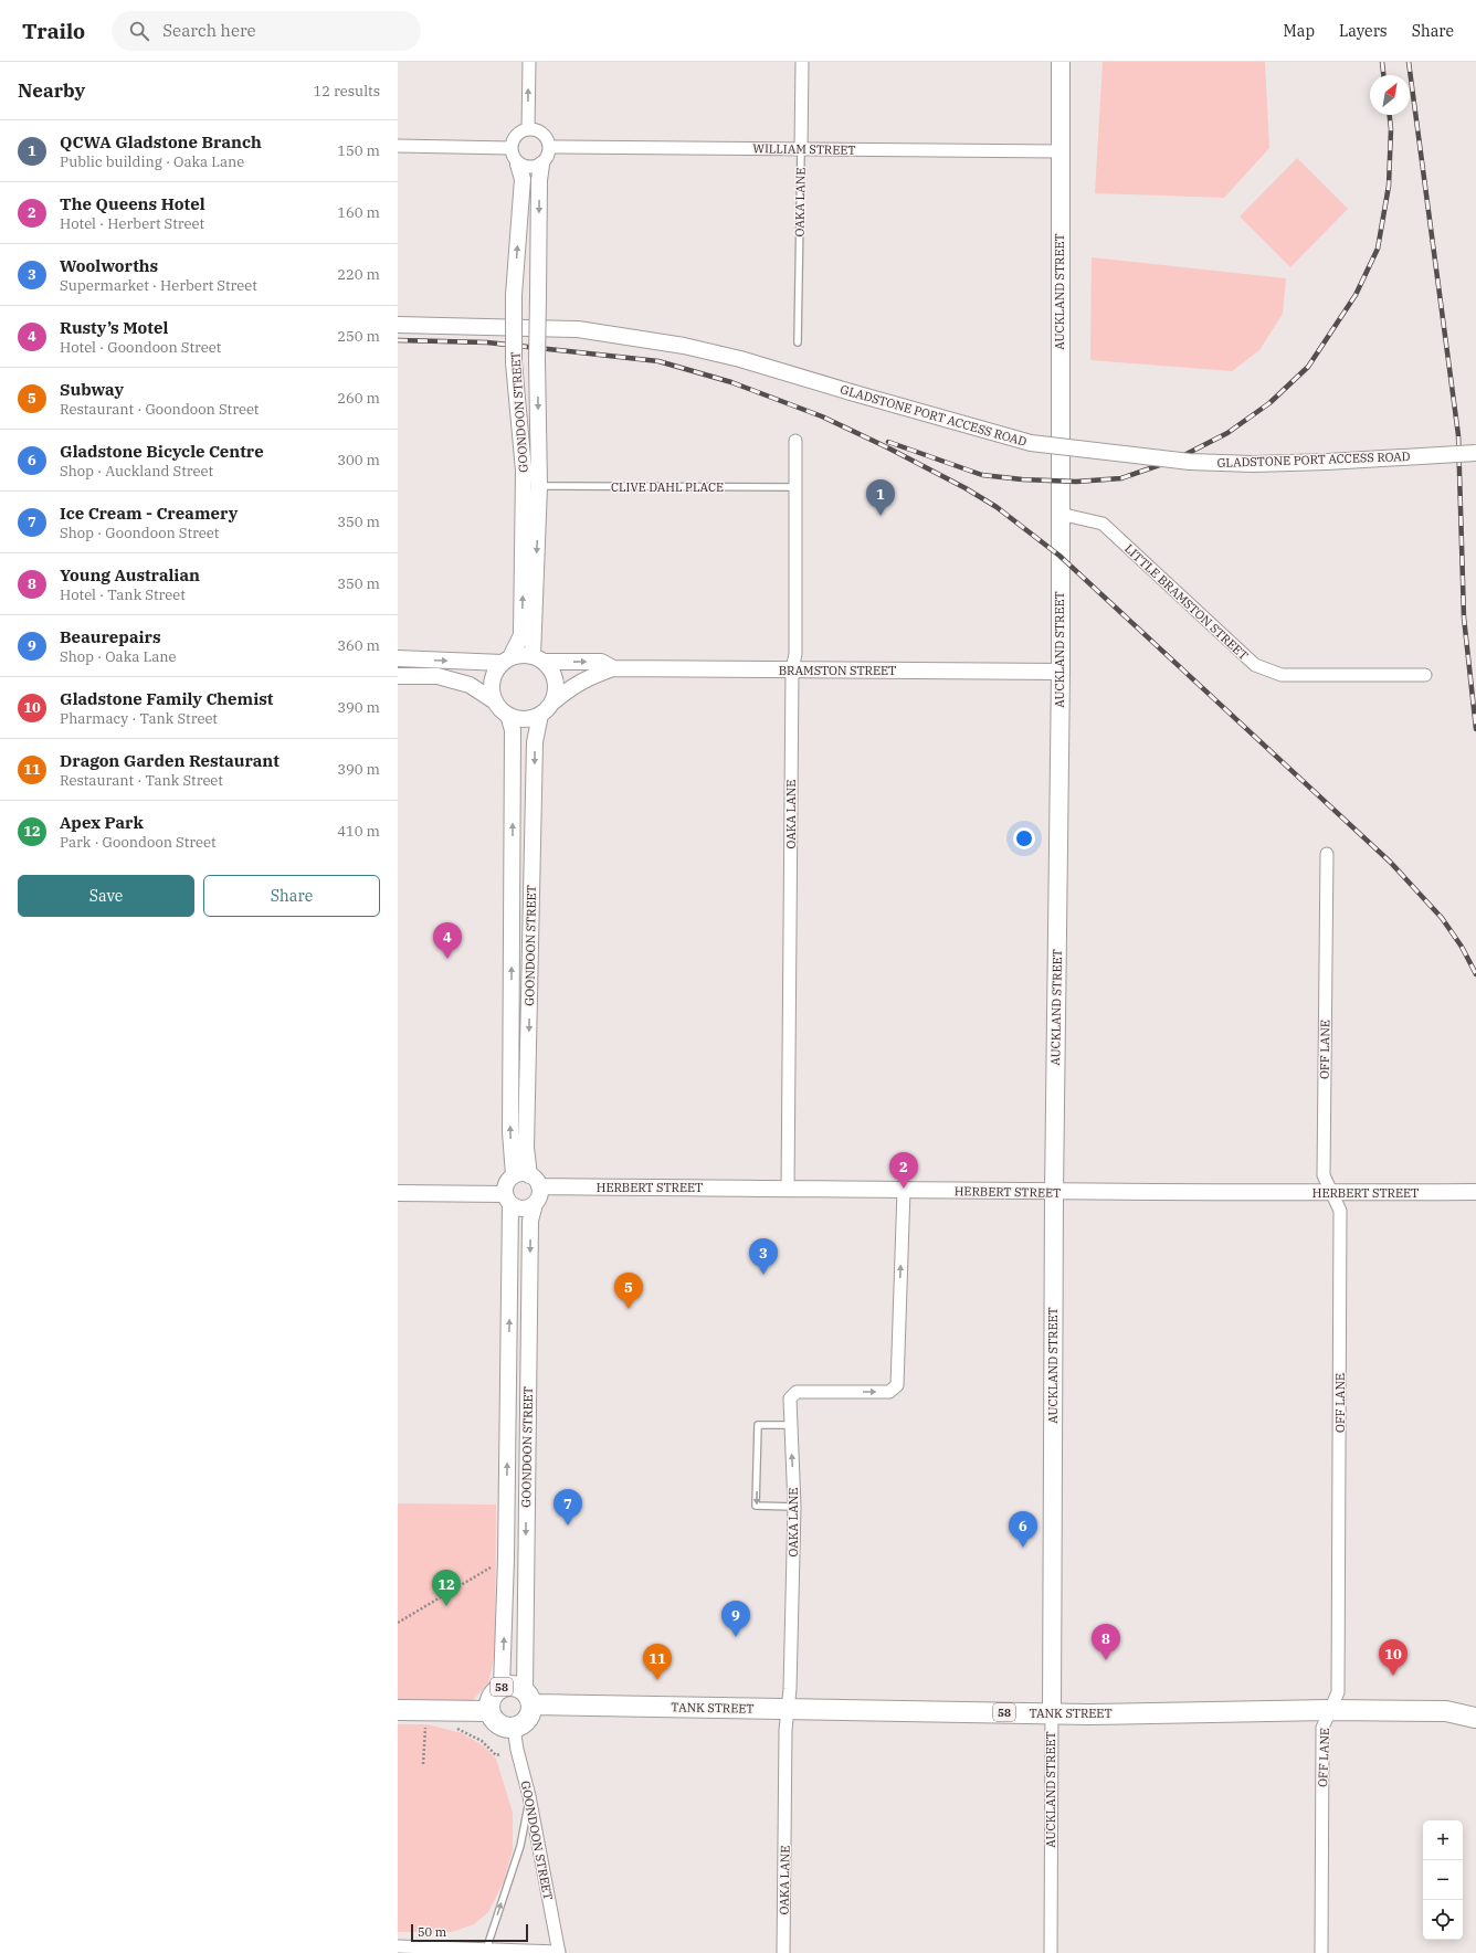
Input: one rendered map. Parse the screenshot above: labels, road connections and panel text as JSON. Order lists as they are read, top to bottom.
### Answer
{
  "streets": {
    "main road": ["AUCKLAND STREET", "58", "TANK STREET"],
    "street": [
      "WILLIAM STREET",
      "OAKA LANE",
      "GOONDOON STREET",
      "GLADSTONE PORT ACCESS ROAD",
      "LITTLE BRAMSTON STREET",
      "BRAMSTON STREET",
      "OFF LANE",
      "HERBERT STREET"
    ],
    "lane": ["CLIVE DAHL PLACE"]
  },
  "crossings": [
    ["WILLIAM STREET", "OAKA LANE"],
    ["WILLIAM STREET", "AUCKLAND STREET"],
    ["WILLIAM STREET", "GOONDOON STREET"],
    ["OAKA LANE", "CLIVE DAHL PLACE"],
    ["OAKA LANE", "BRAMSTON STREET"],
    ["OAKA LANE", "HERBERT STREET"],
    ["OAKA LANE", "TANK STREET"],
    ["AUCKLAND STREET", "LITTLE BRAMSTON STREET"],
    ["AUCKLAND STREET", "BRAMSTON STREET"],
    ["AUCKLAND STREET", "HERBERT STREET"],
    ["AUCKLAND STREET", "TANK STREET"],
    ["GOONDOON STREET", "CLIVE DAHL PLACE"],
    ["GOONDOON STREET", "BRAMSTON STREET"],
    ["GOONDOON STREET", "HERBERT STREET"],
    ["GOONDOON STREET", "58"],
    ["GOONDOON STREET", "TANK STREET"],
    ["OFF LANE", "HERBERT STREET"],
    ["OFF LANE", "TANK STREET"],
    ["58", "TANK STREET"]
  ],
  "scale_bar": "50 m",
  "north": "top right",
  "page": {
    "header": "Trailo",
    "search": "Search here",
    "nav": ["Map", "Layers", "Share"],
    "heading": ["Nearby", "12 results"],
    "list": [
      {
        "mark": "1",
        "name": "QCWA Gladstone Branch",
        "note": "Public building · Oaka Lane",
        "value": "150 m"
      },
      {
        "mark": "2",
        "name": "The Queens Hotel",
        "note": "Hotel · Herbert Street",
        "value": "160 m"
      },
      {
        "mark": "3",
        "name": "Woolworths",
        "note": "Supermarket · Herbert Street",
        "value": "220 m"
      },
      {
        "mark": "4",
        "name": "Rusty’s Motel",
        "note": "Hotel · Goondoon Street",
        "value": "250 m"
      },
      {
        "mark": "5",
        "name": "Subway",
        "note": "Restaurant · Goondoon Street",
        "value": "260 m"
      },
      {
        "mark": "6",
        "name": "Gladstone Bicycle Centre",
        "note": "Shop · Auckland Street",
        "value": "300 m"
      },
      {
        "mark": "7",
        "name": "Ice Cream - Creamery",
        "note": "Shop · Goondoon Street",
        "value": "350 m"
      },
      {
        "mark": "8",
        "name": "Young Australian",
        "note": "Hotel · Tank Street",
        "value": "350 m"
      },
      {
        "mark": "9",
        "name": "Beaurepairs",
        "note": "Shop · Oaka Lane",
        "value": "360 m"
      },
      {
        "mark": "10",
        "name": "Gladstone Family Chemist",
        "note": "Pharmacy · Tank Street",
        "value": "390 m"
      },
      {
        "mark": "11",
        "name": "Dragon Garden Restaurant",
        "note": "Restaurant · Tank Street",
        "value": "390 m"
      },
      {
        "mark": "12",
        "name": "Apex Park",
        "note": "Park · Goondoon Street",
        "value": "410 m"
      }
    ],
    "pins": [
      "1",
      "4",
      "2",
      "3",
      "5",
      "7",
      "6",
      "12",
      "9",
      "8",
      "10",
      "11"
    ],
    "buttons": ["Save", "Share"],
    "map_buttons": ["+", "−"],
    "scale": "50 m"
  }
}
